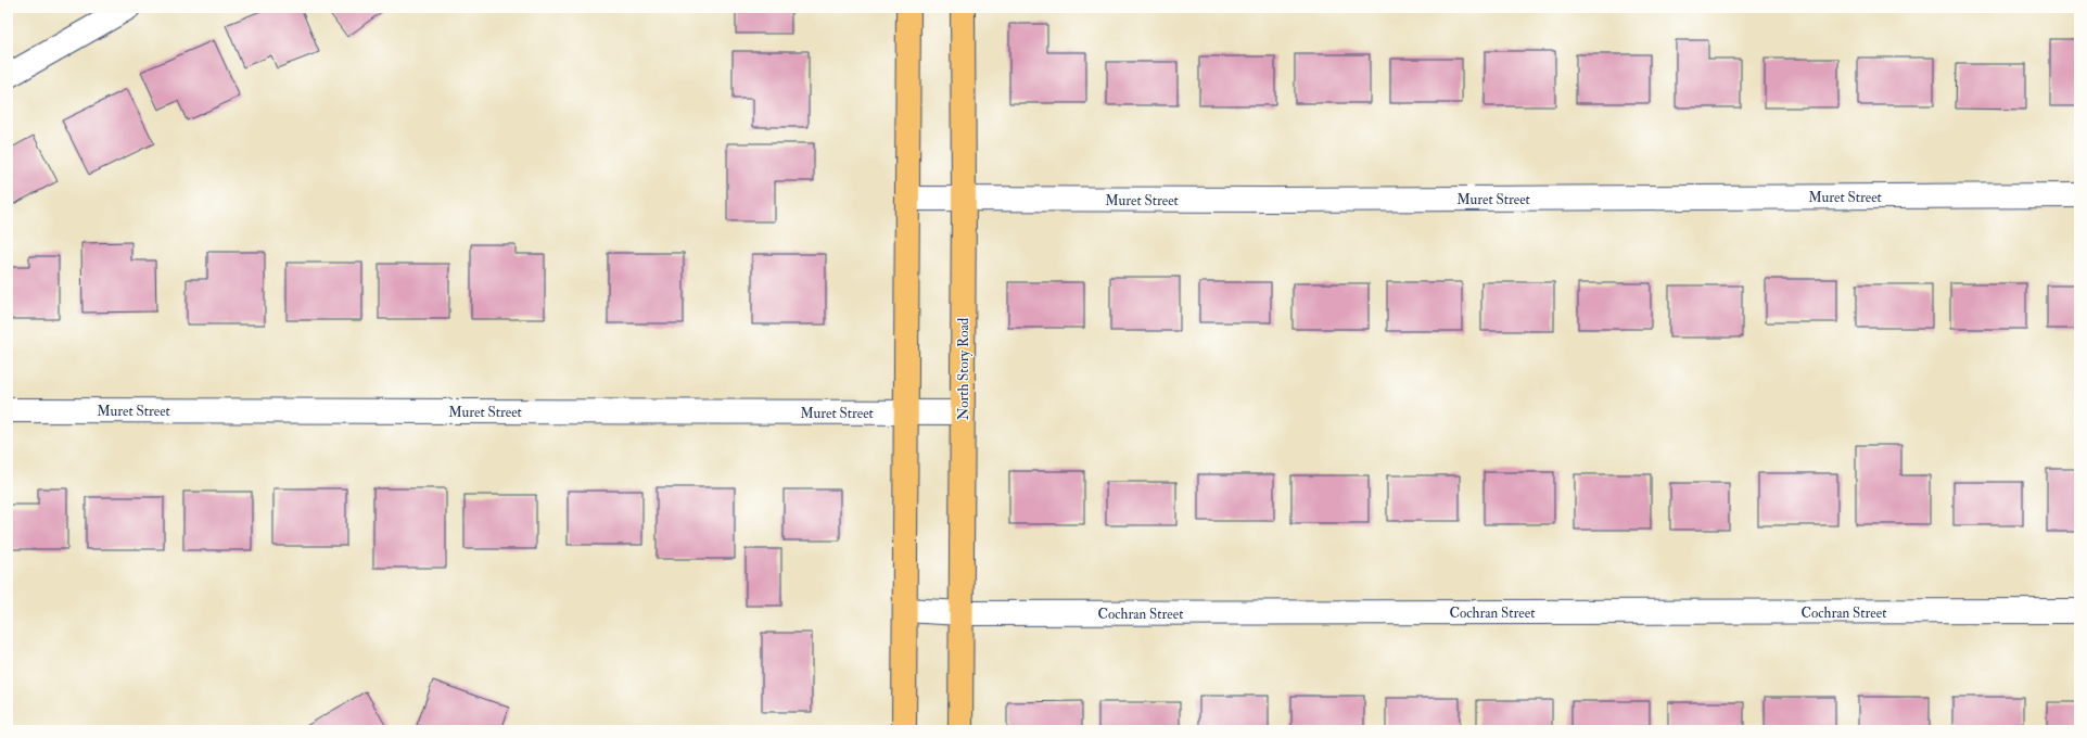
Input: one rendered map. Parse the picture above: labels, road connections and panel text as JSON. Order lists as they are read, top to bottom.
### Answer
{
  "streets": {
    "main road": ["North Story Road"],
    "street": ["Muret Street", "Cochran Street"]
  },
  "crossings": [
    ["Muret Street", "North Story Road"],
    ["North Story Road", "Cochran Street"]
  ]
}
